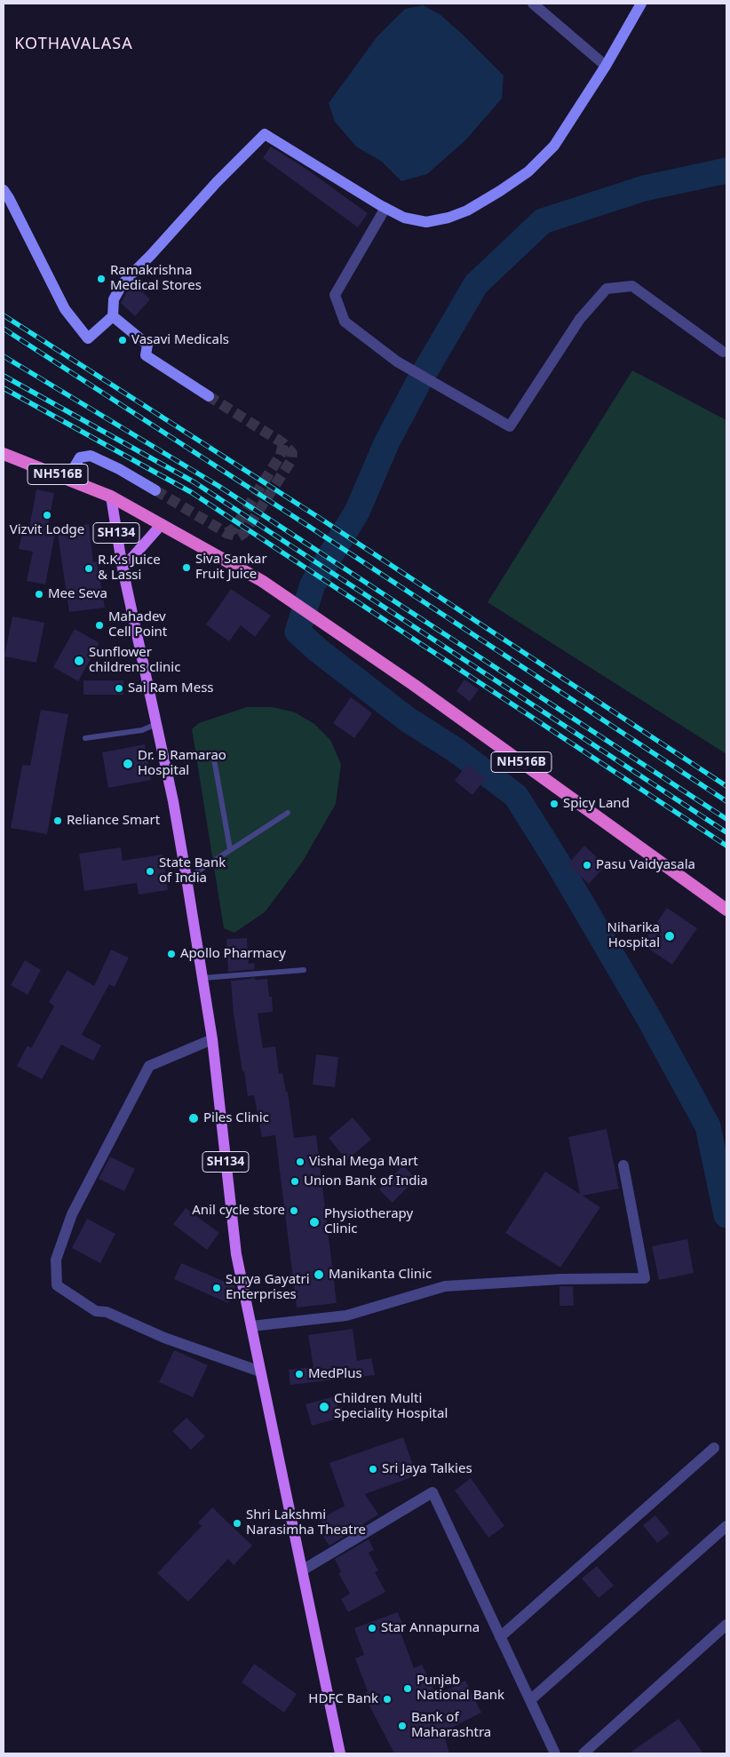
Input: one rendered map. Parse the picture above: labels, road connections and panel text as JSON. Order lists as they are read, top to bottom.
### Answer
{
  "streets": {
    "highway": ["NH516B"],
    "main road": ["SH134"]
  },
  "crossings": [
    ["NH516B", "SH134"]
  ],
  "districts": ["KOTHAVALASA"],
  "places": [
    "Ramakrishna Medical Stores",
    "Vasavi Medicals",
    "Vizvit Lodge",
    "Siva Sankar Fruit Juice",
    "R.K.s Juice & Lassi",
    "Mee Seva",
    "Mahadev Cell Point",
    "Sunflower childrens clinic",
    "Sai Ram Mess",
    "Dr. B Ramarao Hospital",
    "Spicy Land",
    "Reliance Smart",
    "Pasu Vaidyasala",
    "State Bank of India",
    "Niharika Hospital",
    "Apollo Pharmacy",
    "Piles Clinic",
    "Vishal Mega Mart",
    "Union Bank of India",
    "Anil cycle store",
    "Physiotherapy Clinic",
    "Manikanta Clinic",
    "Surya Gayatri Enterprises",
    "MedPlus",
    "Children Multi Speciality Hospital",
    "Sri Jaya Talkies",
    "Shri Lakshmi Narasimha Theatre",
    "Star Annapurna",
    "Punjab National Bank",
    "HDFC Bank",
    "Bank of Maharashtra"
  ]
}
